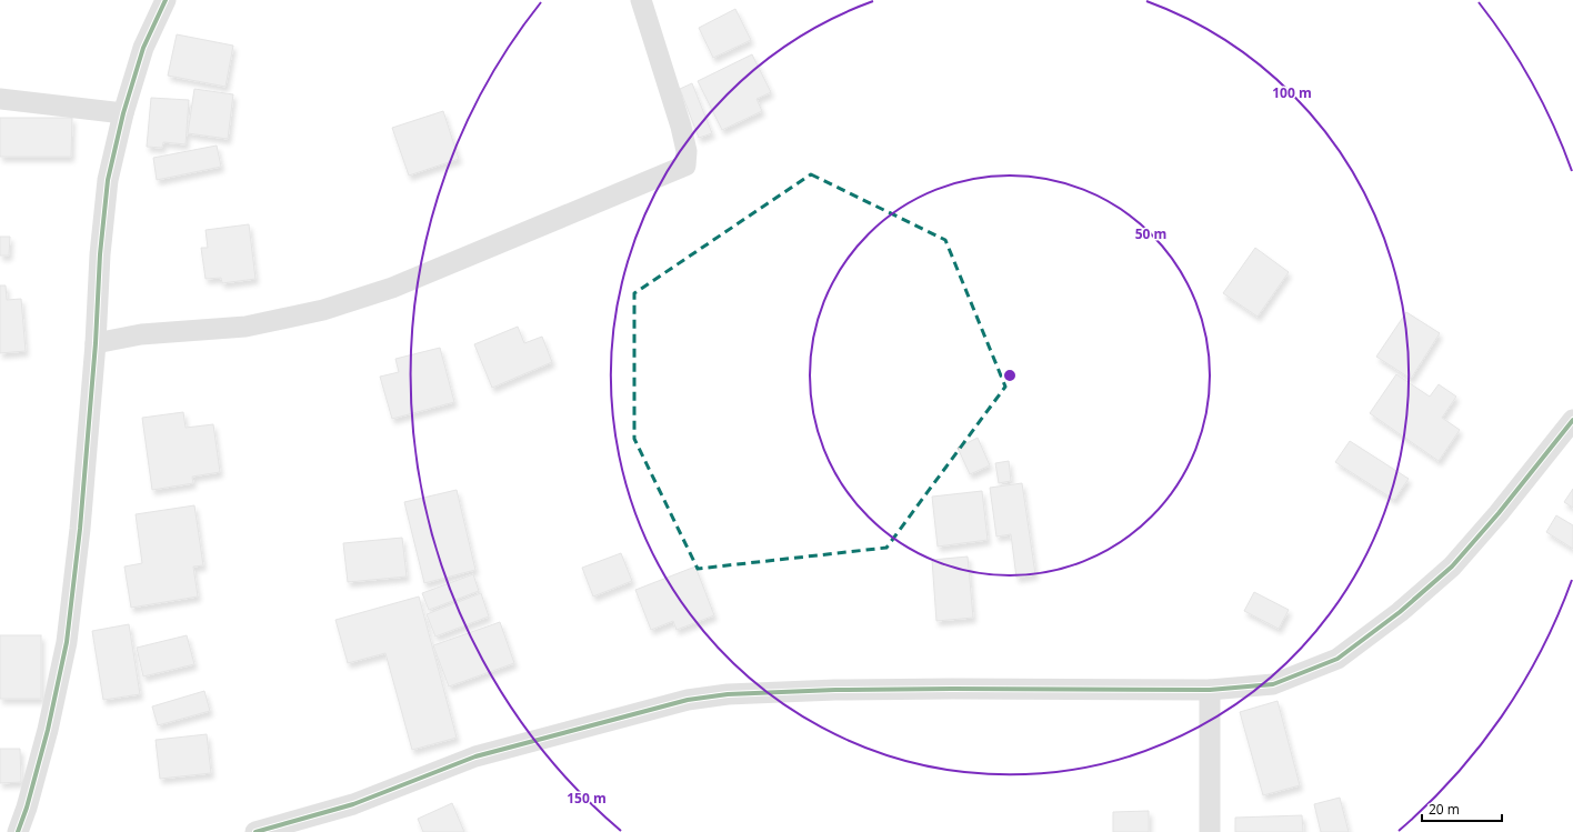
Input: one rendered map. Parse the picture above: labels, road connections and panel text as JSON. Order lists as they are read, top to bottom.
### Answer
{
  "scale_bar": "20 m",
  "rings": ["100 m", "50 m", "150 m"]
}
